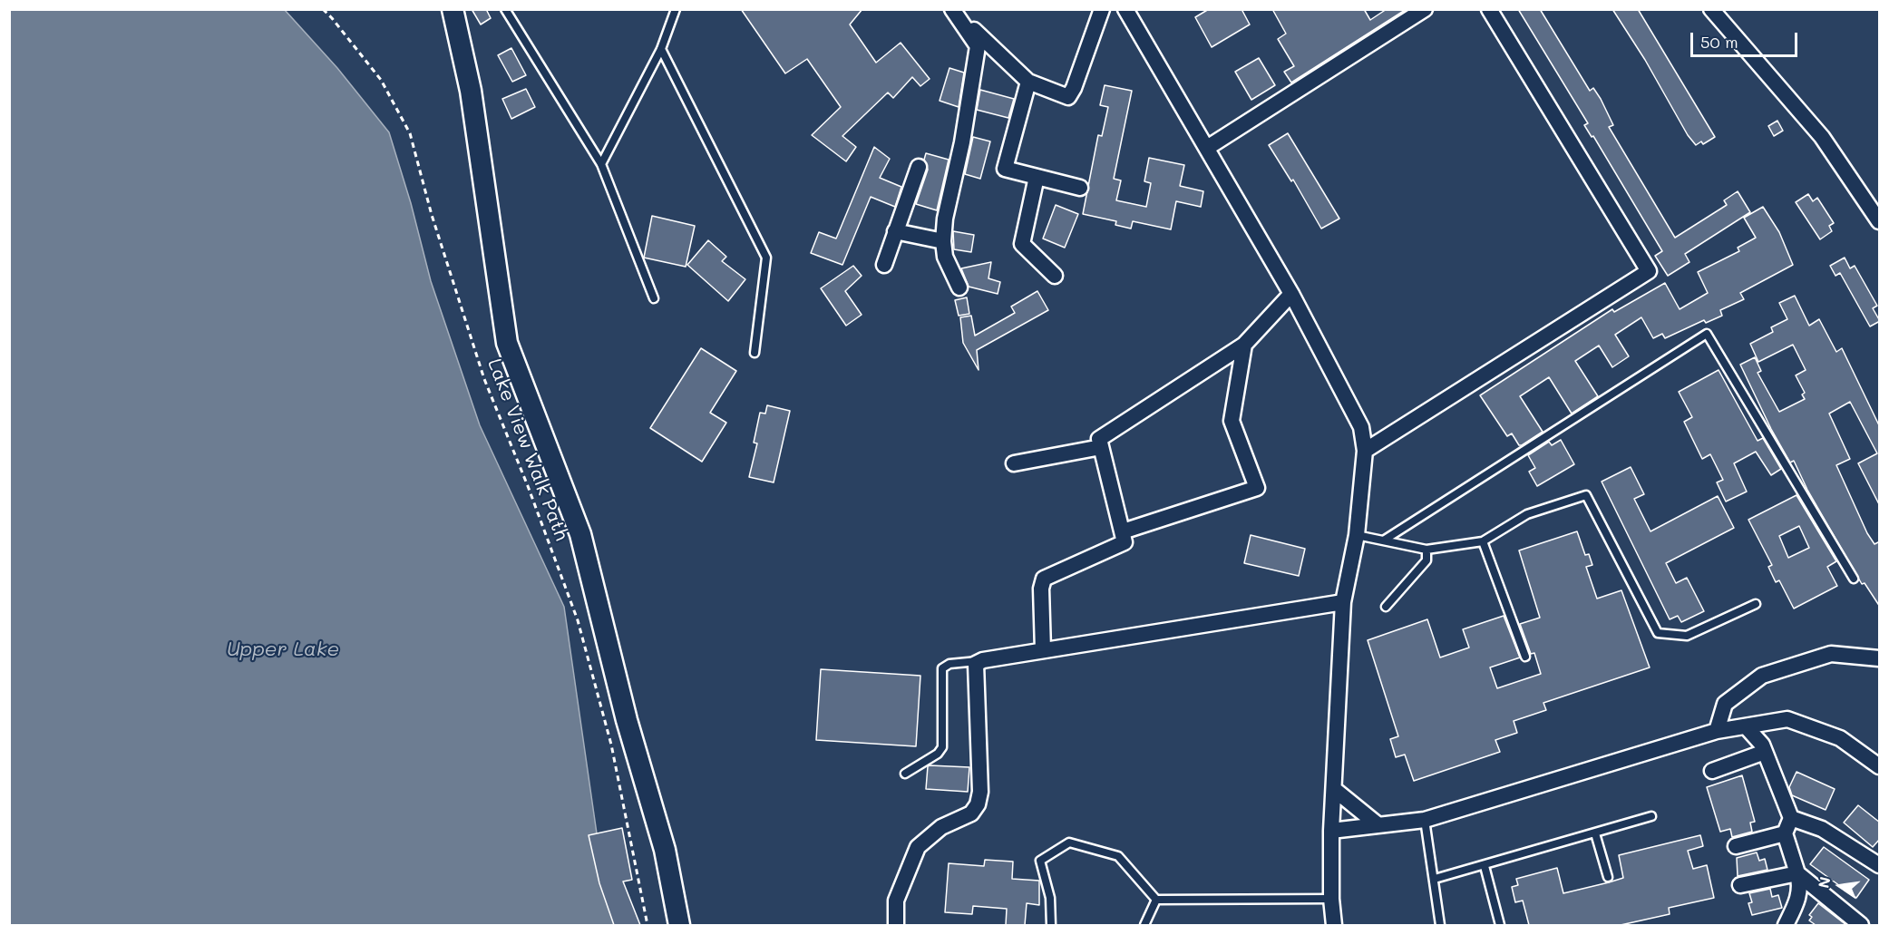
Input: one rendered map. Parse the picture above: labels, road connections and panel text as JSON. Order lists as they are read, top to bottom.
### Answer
{
  "streets": {
    "path": ["Lake View Walk Path"]
  },
  "water": ["Upper Lake"],
  "scale_bar": "50 m",
  "north": "left"
}
